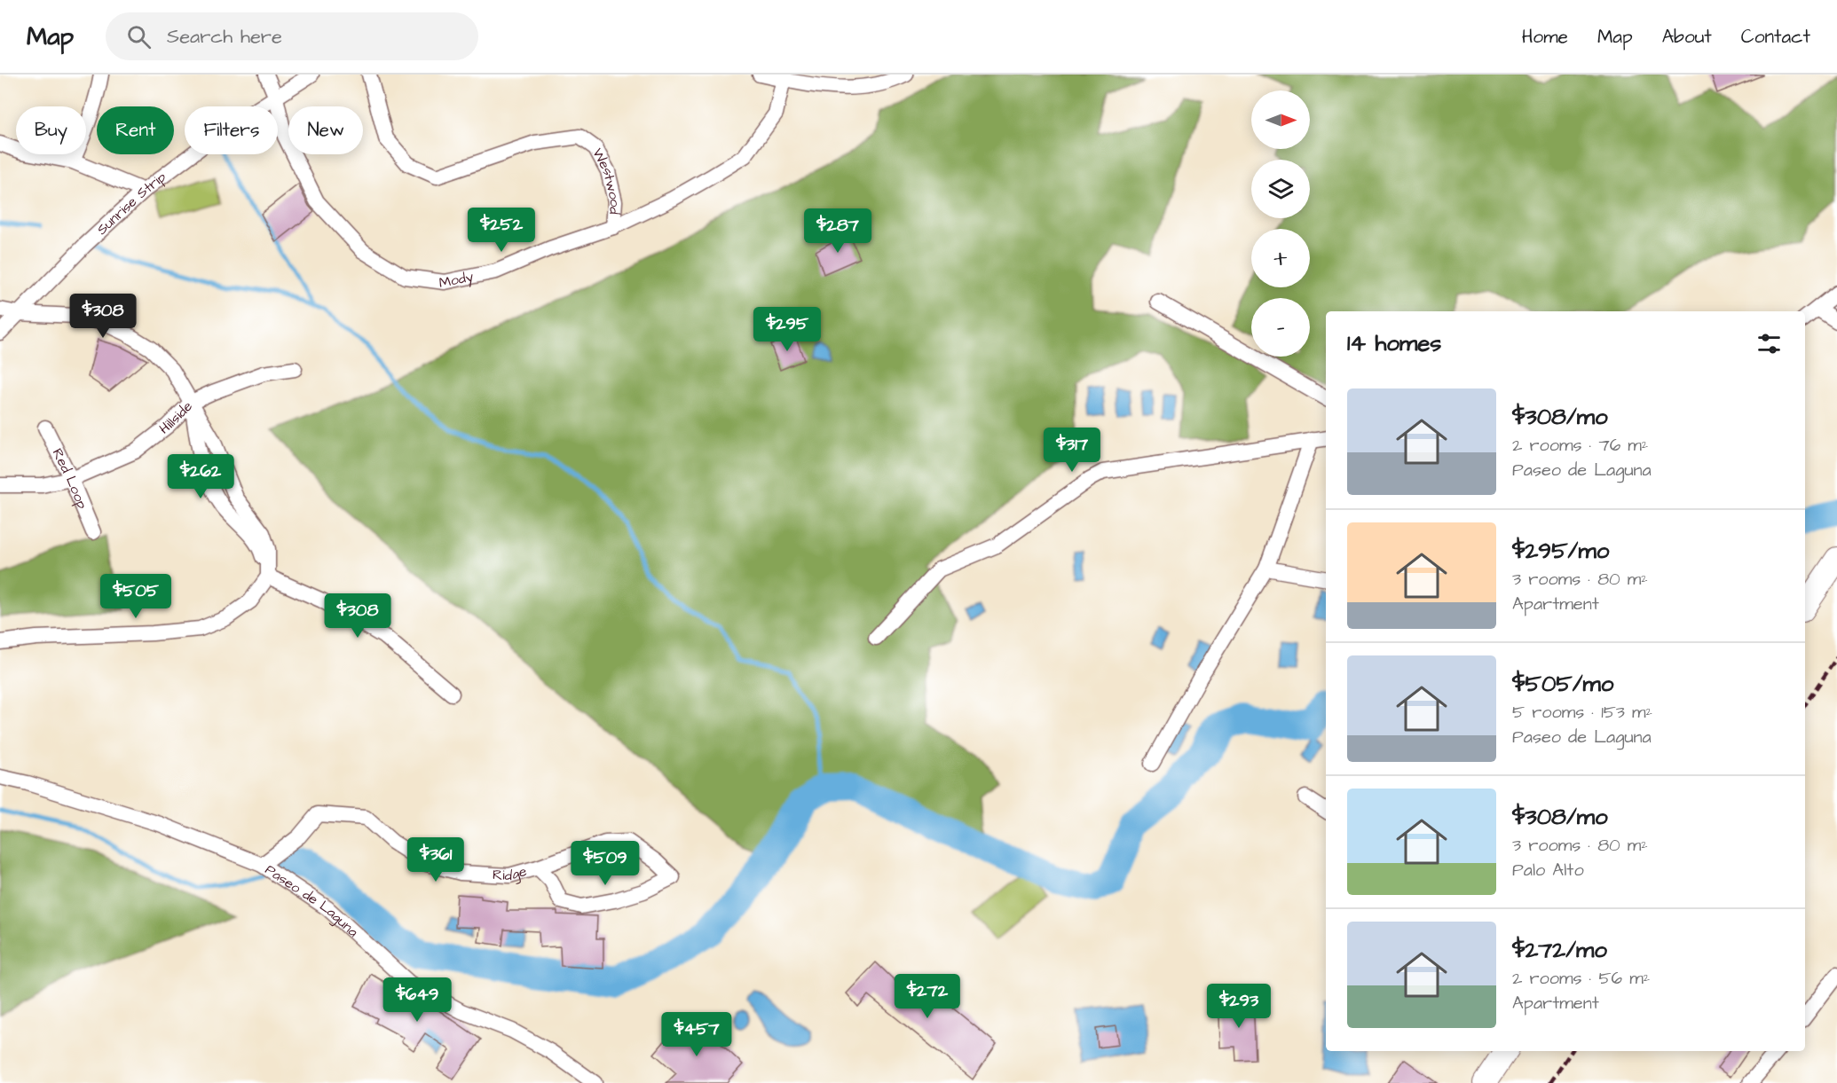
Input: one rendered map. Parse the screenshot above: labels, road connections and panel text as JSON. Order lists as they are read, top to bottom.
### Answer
{
  "streets": {
    "street": [
      "Westwood",
      "Sunrise Strip",
      "Mody",
      "Hillside",
      "Red Loop",
      "Ridge",
      "Paseo de Laguna"
    ]
  },
  "crossings": [
    ["Westwood", "Mody"],
    ["Sunrise Strip", "Mody"],
    ["Hillside", "Red Loop"],
    ["Ridge", "Paseo de Laguna"]
  ],
  "north": "right",
  "page": {
    "header": "Map",
    "search": "Search here",
    "nav": [
      "Home",
      "Map",
      "About",
      "Contact"
    ],
    "map_buttons": ["+", "−"],
    "chip": [
      "Buy",
      "Rent",
      "Filters",
      "New"
    ],
    "price": [
      "$252",
      "$287",
      "$308",
      "$295",
      "$317",
      "$262",
      "$505",
      "$308",
      "$361",
      "$509",
      "$272",
      "$649",
      "$293",
      "$457"
    ],
    "heading": "14 homes",
    "list": [
      {
        "name": "$308/mo",
        "note": "2 rooms · 76 m² · Paseo de Laguna"
      },
      {
        "name": "$295/mo",
        "note": "3 rooms · 80 m² · Apartment"
      },
      {
        "name": "$505/mo",
        "note": "5 rooms · 153 m² · Paseo de Laguna"
      },
      {
        "name": "$308/mo",
        "note": "3 rooms · 80 m² · Palo Alto"
      },
      {
        "name": "$272/mo",
        "note": "2 rooms · 56 m² · Apartment"
      }
    ]
  }
}
